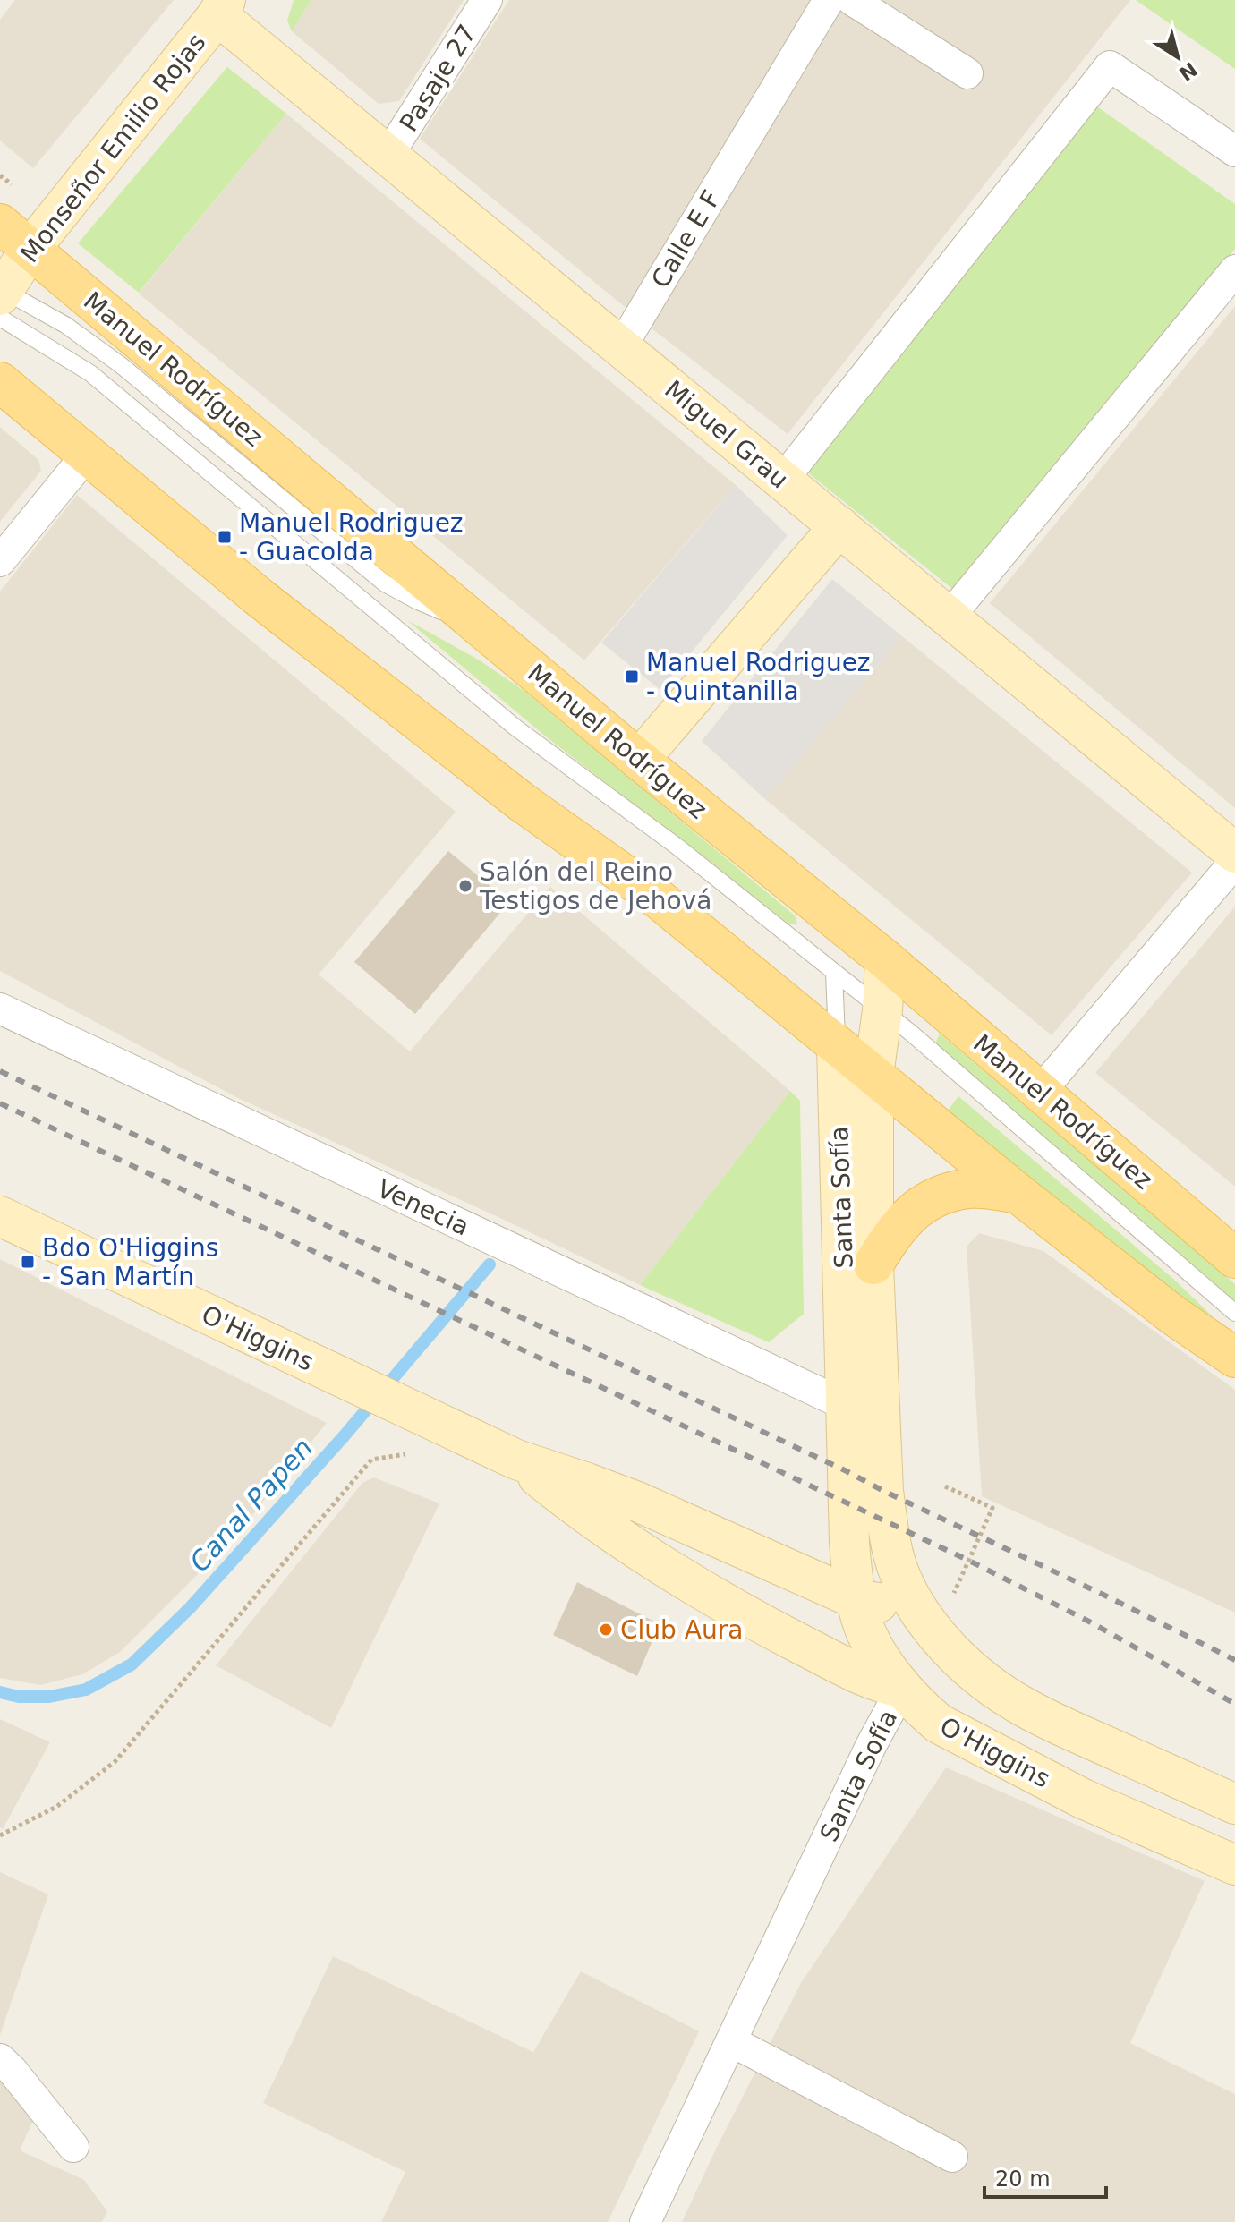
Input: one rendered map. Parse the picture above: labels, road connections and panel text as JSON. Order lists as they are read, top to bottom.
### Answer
{
  "streets": {
    "main road": ["Manuel Rodríguez"],
    "street": [
      "Pasaje 27",
      "Monseñor Emilio Rojas",
      "Calle E F",
      "Miguel Grau",
      "Santa Sofía",
      "Venecia",
      "O'Higgins"
    ]
  },
  "crossings": [
    ["Pasaje 27", "Miguel Grau"],
    ["Monseñor Emilio Rojas", "Manuel Rodríguez"],
    ["Monseñor Emilio Rojas", "Miguel Grau"],
    ["Calle E F", "Miguel Grau"],
    ["Manuel Rodríguez", "Santa Sofía"],
    ["Santa Sofía", "Venecia"],
    ["Santa Sofía", "O'Higgins"]
  ],
  "water": ["Canal Papen"],
  "places": {
    "transit": ["Manuel Rodriguez - Guacolda", "Manuel Rodriguez - Quintanilla", "Bdo O'Higgins - San Martín"],
    "other": ["Salón del Reino Testigos de Jehová", "Club Aura"]
  },
  "scale_bar": "20 m",
  "north": "bottom right"
}
